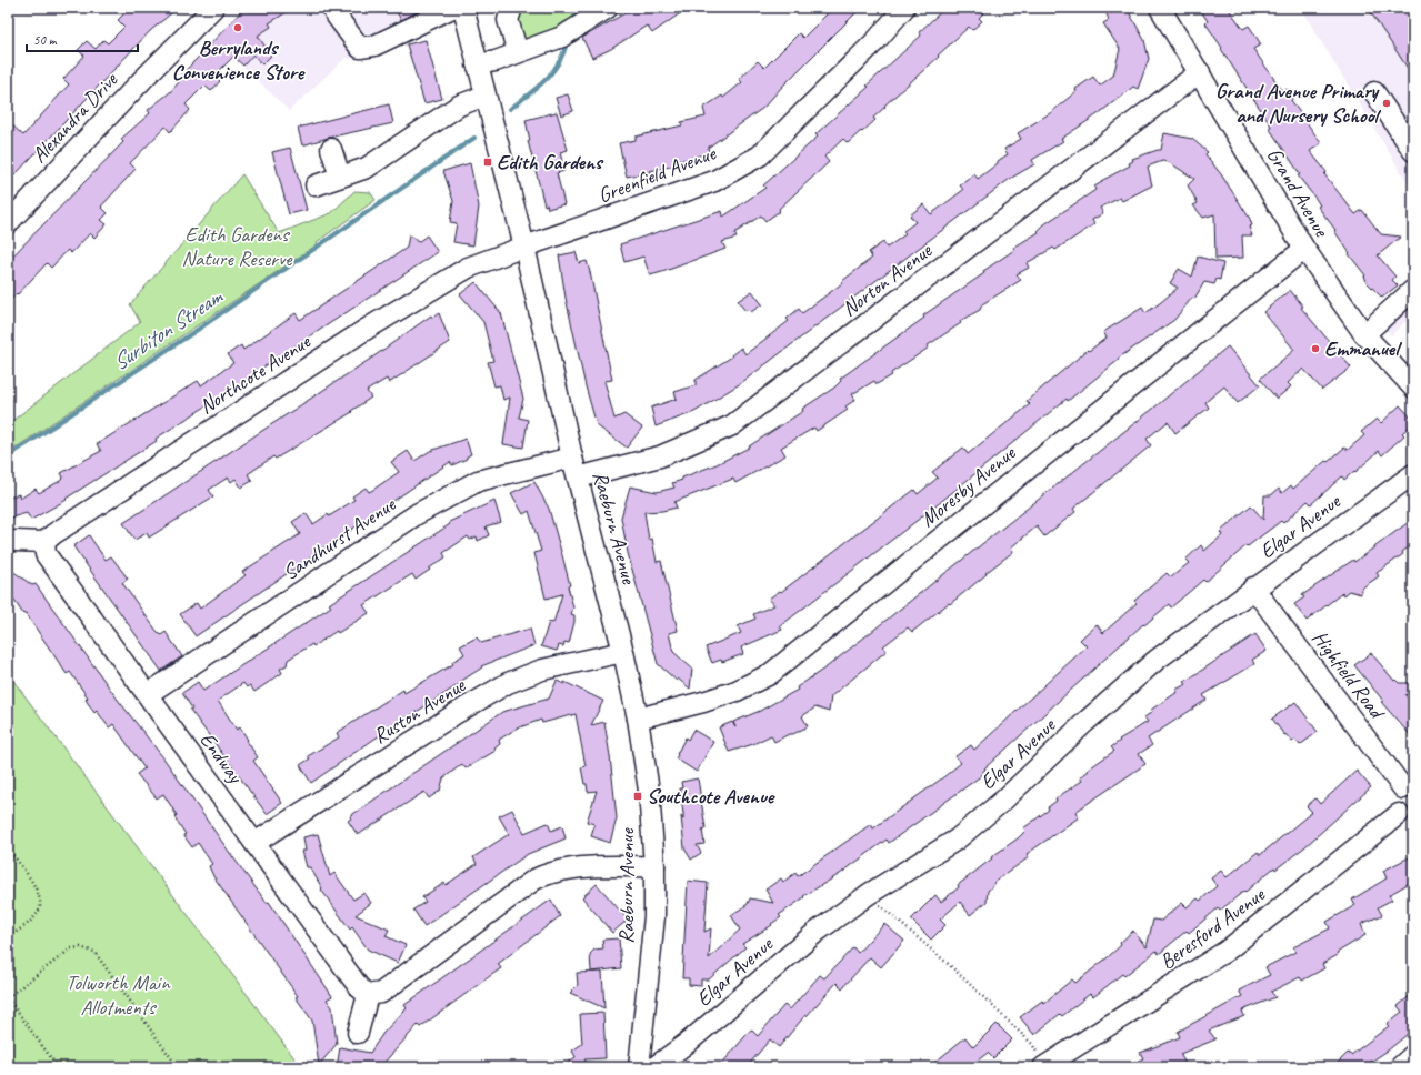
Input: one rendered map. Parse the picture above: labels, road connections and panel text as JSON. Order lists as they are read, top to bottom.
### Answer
{
  "streets": {
    "street": [
      "Alexandra Drive",
      "Greenfield Avenue",
      "Grand Avenue",
      "Norton Avenue",
      "Northcote Avenue",
      "Moresby Avenue",
      "Elgar Avenue",
      "Raeburn Avenue",
      "Sandhurst Avenue",
      "Highfield Road",
      "Ruston Avenue",
      "Endway",
      "Beresford Avenue"
    ]
  },
  "crossings": [
    ["Greenfield Avenue", "Northcote Avenue"],
    ["Greenfield Avenue", "Raeburn Avenue"],
    ["Grand Avenue", "Norton Avenue"],
    ["Grand Avenue", "Moresby Avenue"],
    ["Norton Avenue", "Raeburn Avenue"],
    ["Northcote Avenue", "Raeburn Avenue"],
    ["Northcote Avenue", "Endway"],
    ["Moresby Avenue", "Raeburn Avenue"],
    ["Elgar Avenue", "Highfield Road"],
    ["Raeburn Avenue", "Sandhurst Avenue"],
    ["Raeburn Avenue", "Ruston Avenue"],
    ["Sandhurst Avenue", "Endway"],
    ["Ruston Avenue", "Endway"]
  ],
  "water": ["Surbiton Stream"],
  "parks": ["Edith Gardens Nature Reserve", "Tolworth Main Allotments"],
  "places": {
    "other": ["Berrylands Convenience Store", "Grand Avenue Primary and Nursery School", "Emmanuel"],
    "transit": ["Edith Gardens", "Southcote Avenue"]
  },
  "scale_bar": "50 m"
}
